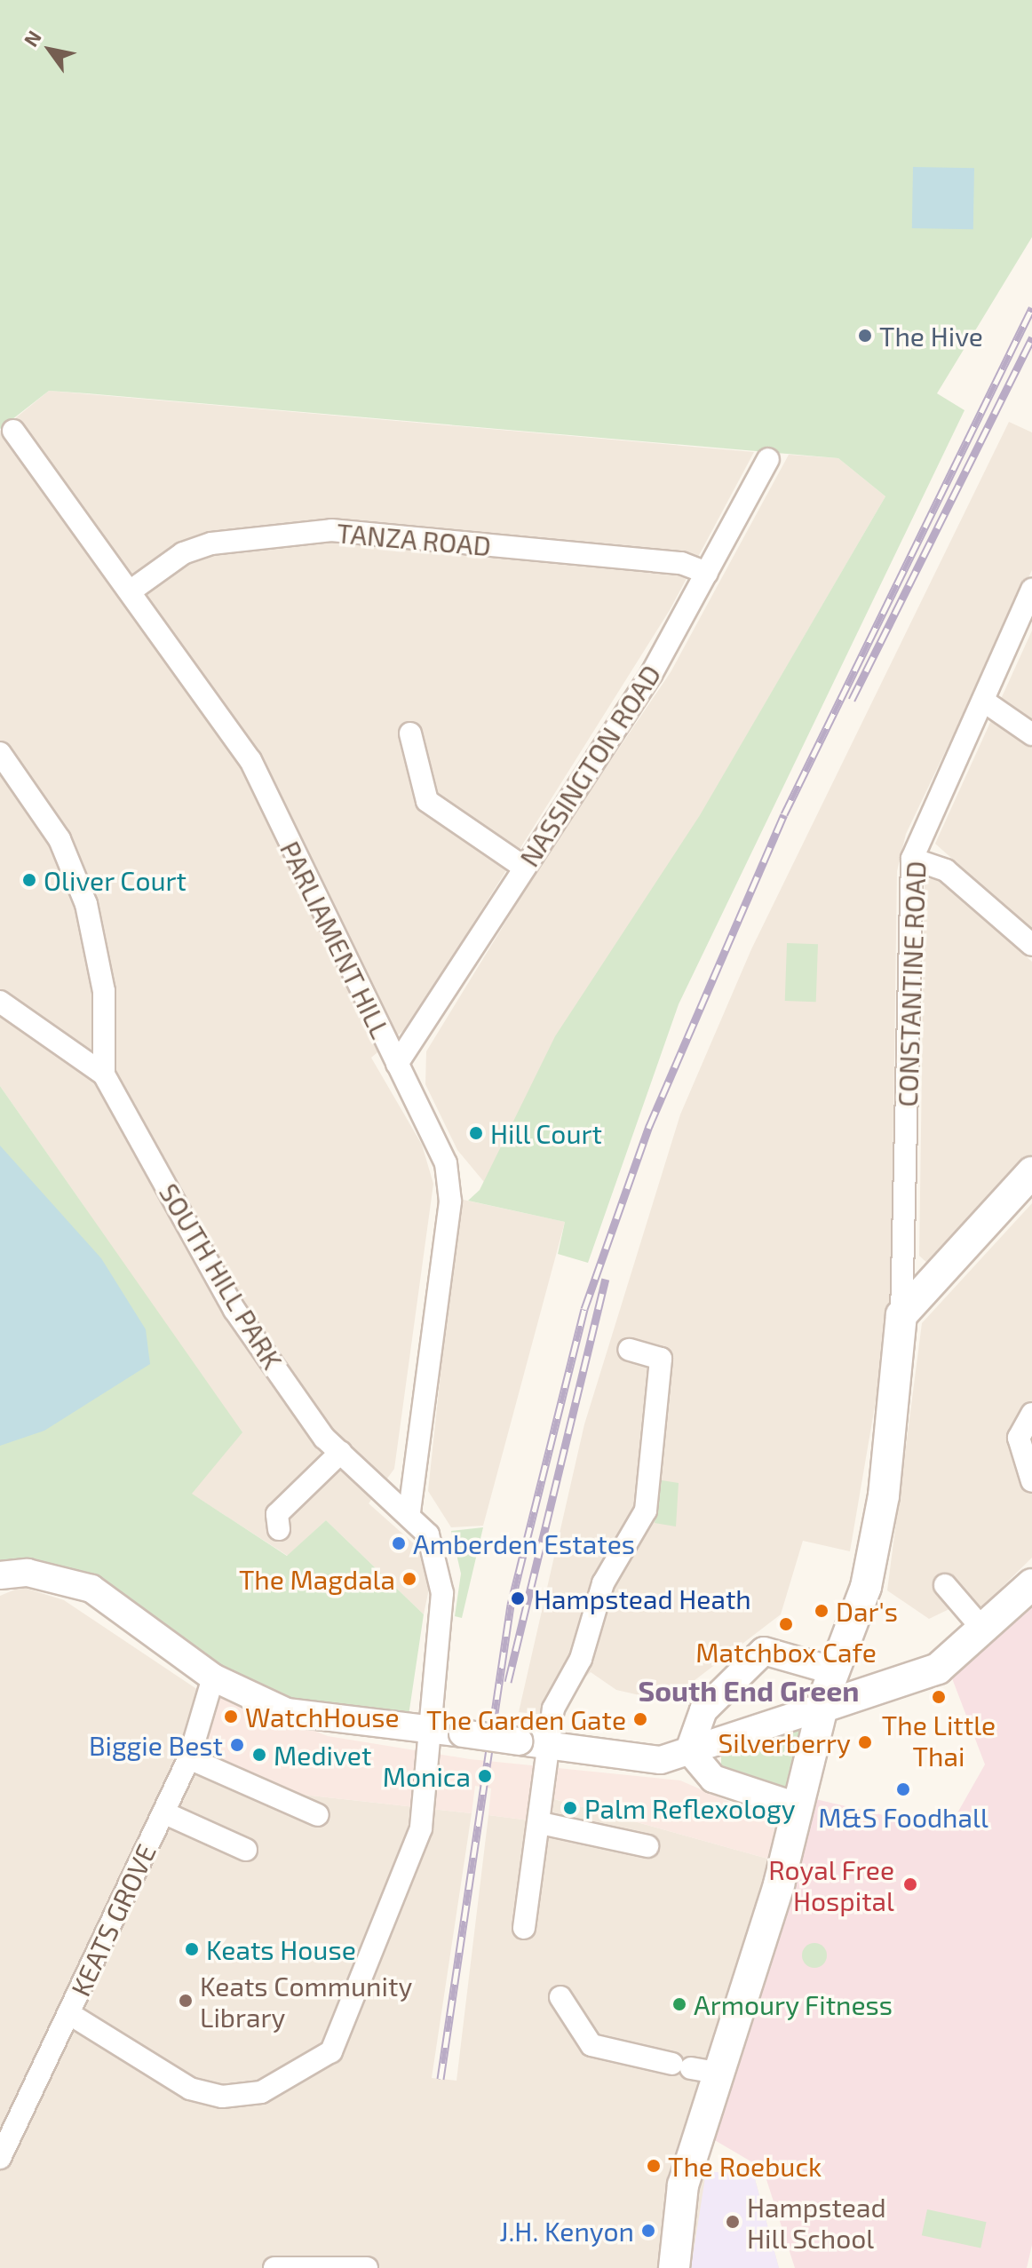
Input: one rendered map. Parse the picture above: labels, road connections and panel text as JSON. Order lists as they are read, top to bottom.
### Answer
{
  "streets": {
    "street": [
      "TANZA ROAD",
      "NASSINGTON ROAD",
      "PARLIAMENT HILL",
      "CONSTANTINE ROAD",
      "SOUTH HILL PARK",
      "KEATS GROVE"
    ]
  },
  "crossings": [
    ["TANZA ROAD", "NASSINGTON ROAD"],
    ["TANZA ROAD", "PARLIAMENT HILL"],
    ["NASSINGTON ROAD", "PARLIAMENT HILL"],
    ["PARLIAMENT HILL", "SOUTH HILL PARK"],
    ["SOUTH HILL PARK", "KEATS GROVE"]
  ],
  "districts": ["South End Green"],
  "places": [
    "The Hive",
    "Oliver Court",
    "Hill Court",
    "Amberden Estates",
    "The Magdala",
    "Hampstead Heath",
    "Dar's",
    "Matchbox Cafe",
    "The Little Thai",
    "WatchHouse",
    "The Garden Gate",
    "Silverberry",
    "Biggie Best",
    "Medivet",
    "Monica",
    "M&S Foodhall",
    "Palm Reflexology",
    "Royal Free Hospital",
    "Keats House",
    "Keats Community Library",
    "Armoury Fitness",
    "The Roebuck",
    "Hampstead Hill School",
    "J.H. Kenyon"
  ],
  "north": "top left"
}
